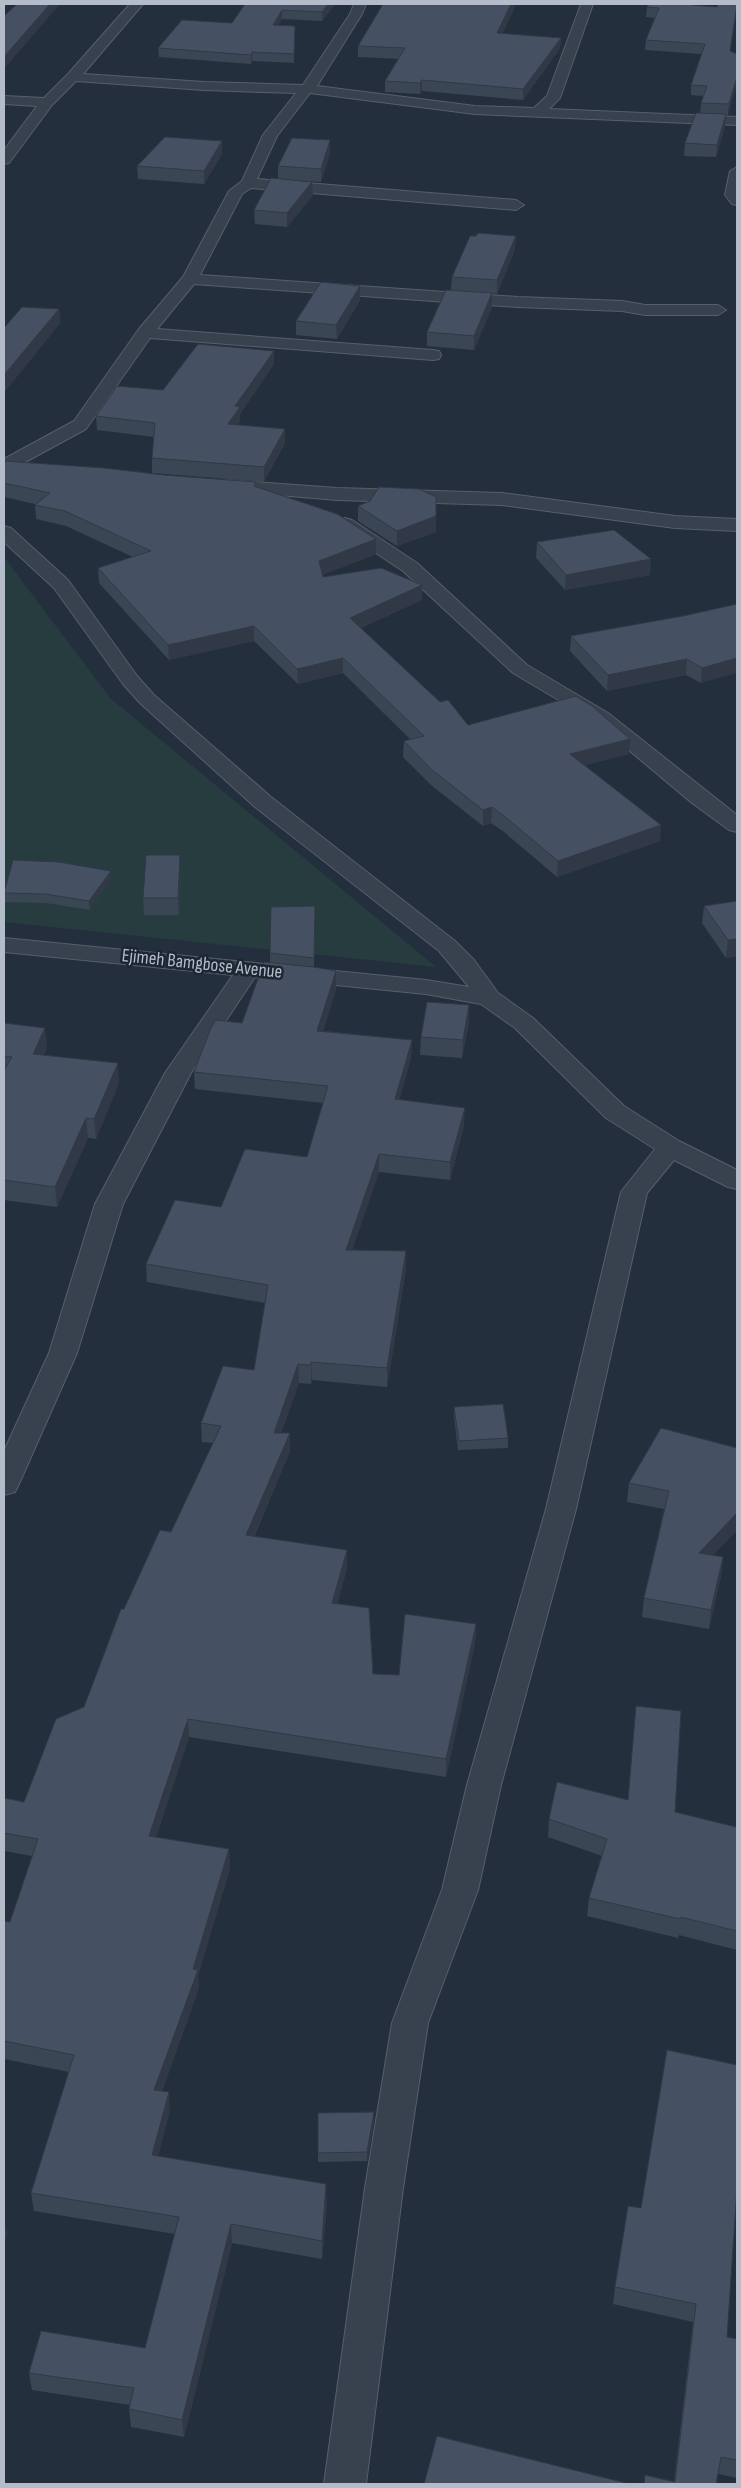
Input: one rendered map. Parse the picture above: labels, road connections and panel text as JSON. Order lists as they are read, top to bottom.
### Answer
{
  "streets": {
    "street": ["Ejimeh Bamgbose Avenue"]
  }
}
